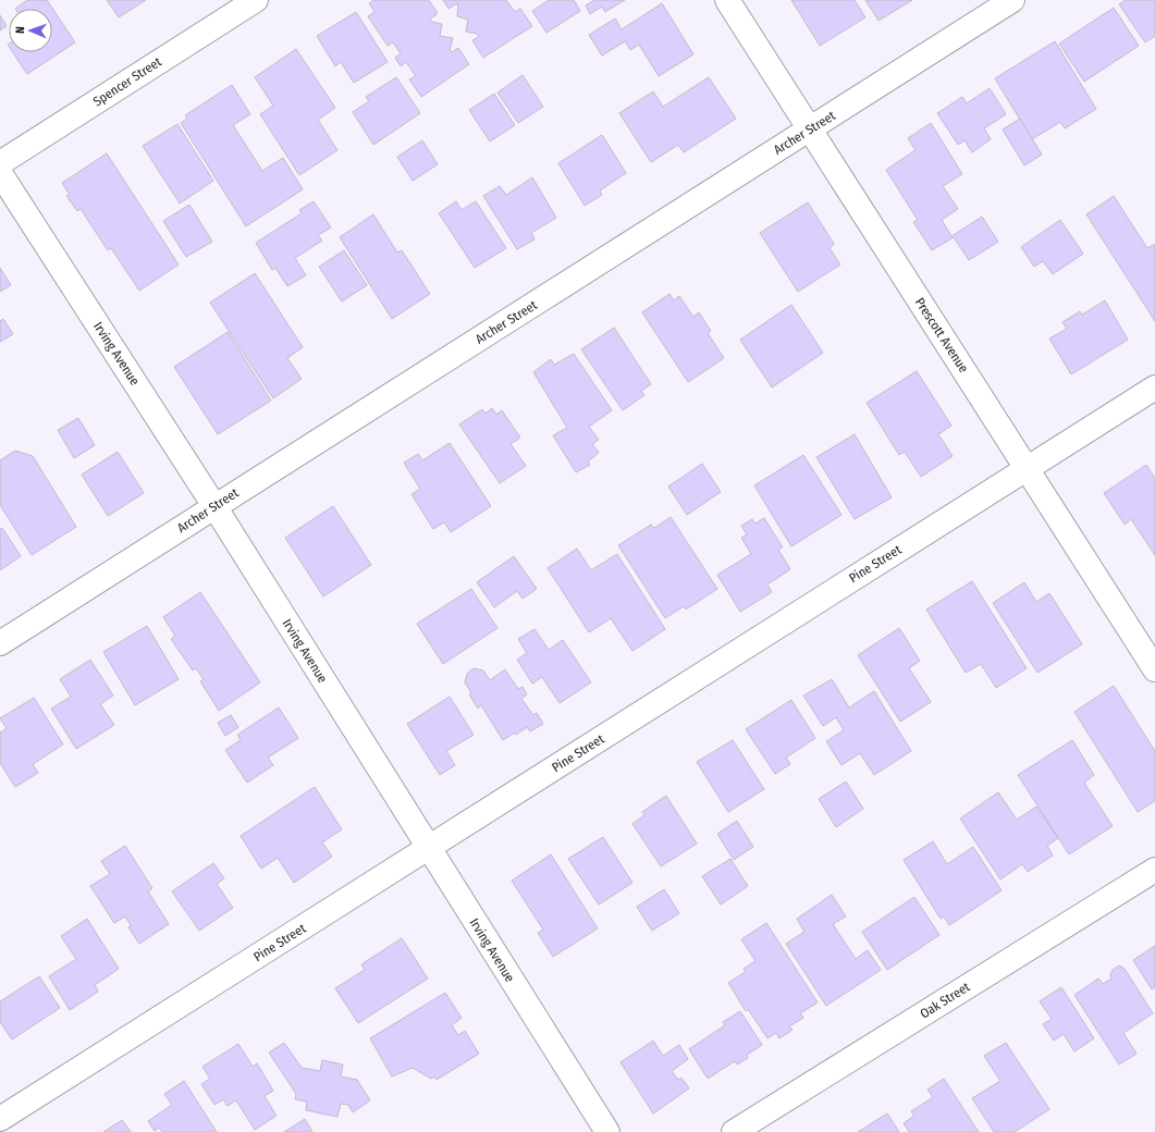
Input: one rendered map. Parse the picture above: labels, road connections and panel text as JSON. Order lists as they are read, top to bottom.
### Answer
{
  "streets": {
    "street": [
      "Spencer Street",
      "Archer Street",
      "Prescott Avenue",
      "Irving Avenue",
      "Pine Street",
      "Oak Street"
    ]
  },
  "crossings": [
    ["Archer Street", "Prescott Avenue"],
    ["Archer Street", "Irving Avenue"],
    ["Prescott Avenue", "Pine Street"],
    ["Irving Avenue", "Pine Street"]
  ],
  "north": "left"
}
